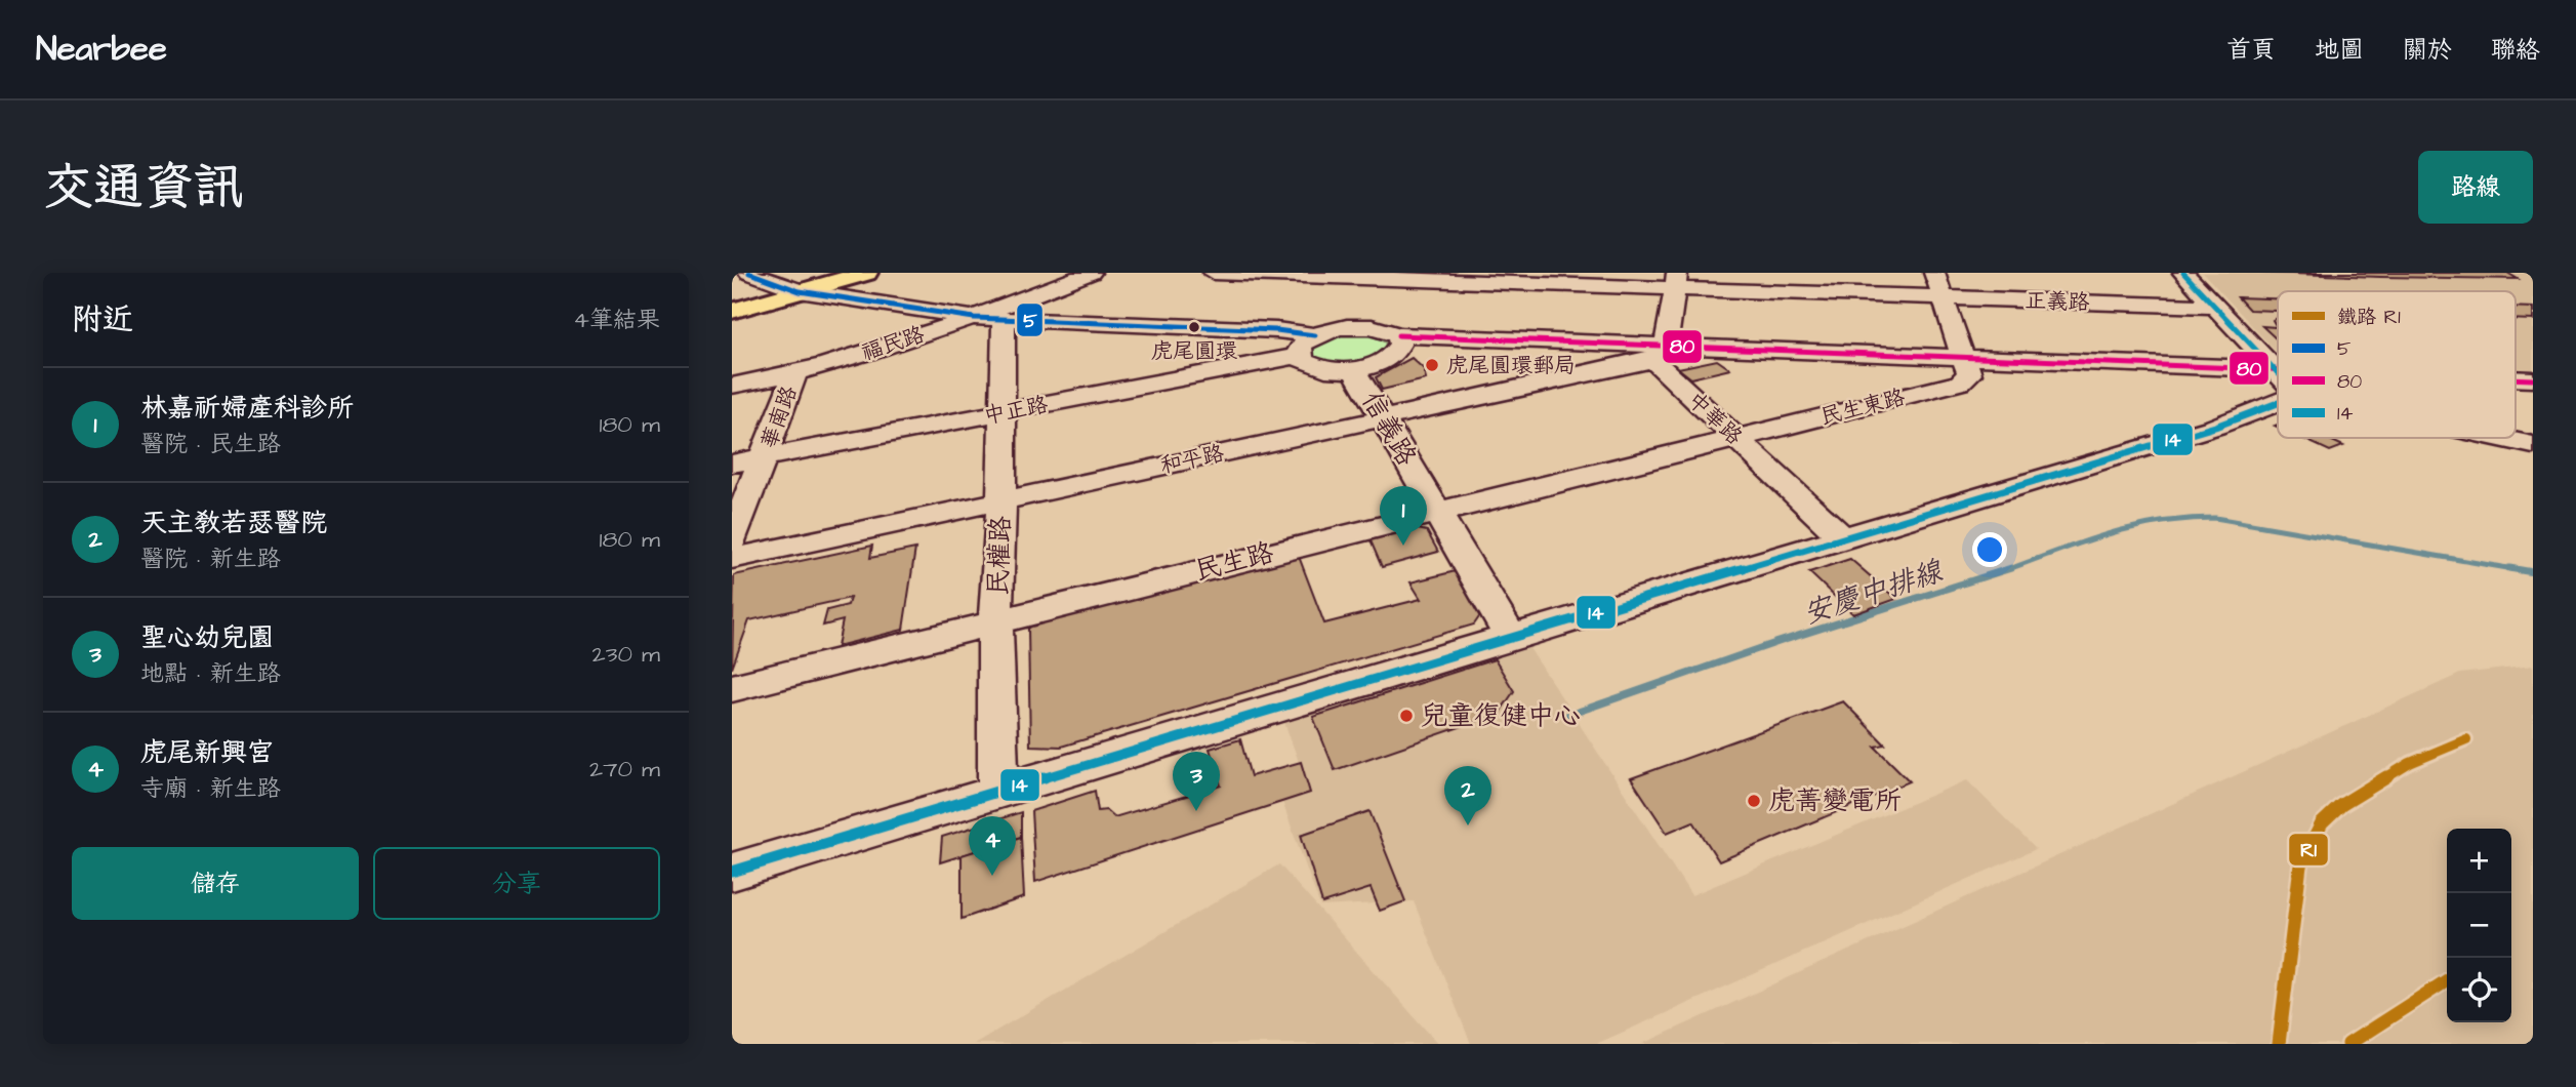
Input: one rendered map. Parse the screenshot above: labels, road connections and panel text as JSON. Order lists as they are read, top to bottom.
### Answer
{
  "streets": {
    "street": [
      "正義路",
      "福民路",
      "民生東路",
      "中正路",
      "華南路",
      "中華路",
      "信義路",
      "和平路",
      "民權路",
      "民生路"
    ]
  },
  "crossings": [
    ["福民路", "華南路"],
    ["福民路", "民權路"],
    ["民生東路", "中華路"],
    ["民生東路", "民生路"],
    ["中正路", "華南路"],
    ["中正路", "民權路"],
    ["中華路", "和平路"],
    ["中華路", "民生路"],
    ["信義路", "和平路"],
    ["信義路", "民生路"],
    ["和平路", "民權路"],
    ["民權路", "民生路"]
  ],
  "water": ["安慶中排線"],
  "places": [
    "虎尾圓環",
    "虎尾圓環郵局",
    "兒童復健中心",
    "虎菁變電所"
  ],
  "lines": [
    "transit line 5",
    "transit line 14",
    "transit line 80",
    "rail line R1"
  ],
  "legend": [
    "鐵路 R1",
    "5",
    "80",
    "14"
  ],
  "page": {
    "header": "Nearbee",
    "nav": [
      "首頁",
      "地圖",
      "關於",
      "聯絡"
    ],
    "title": "交通資訊",
    "buttons": [
      "路線",
      ["儲存", "分享"]
    ],
    "heading": ["附近", "4筆結果"],
    "list": [
      {
        "mark": "1",
        "name": "林嘉祈婦產科診所",
        "note": "醫院 · 民生路",
        "value": "180 m"
      },
      {
        "mark": "2",
        "name": "天主教若瑟醫院",
        "note": "醫院 · 新生路",
        "value": "180 m"
      },
      {
        "mark": "3",
        "name": "聖心幼兒園",
        "note": "地點 · 新生路",
        "value": "230 m"
      },
      {
        "mark": "4",
        "name": "虎尾新興宮",
        "note": "寺廟 · 新生路",
        "value": "270 m"
      }
    ],
    "pins": [
      "1",
      "3",
      "2",
      "4"
    ],
    "map_buttons": ["+", "−"]
  }
}
